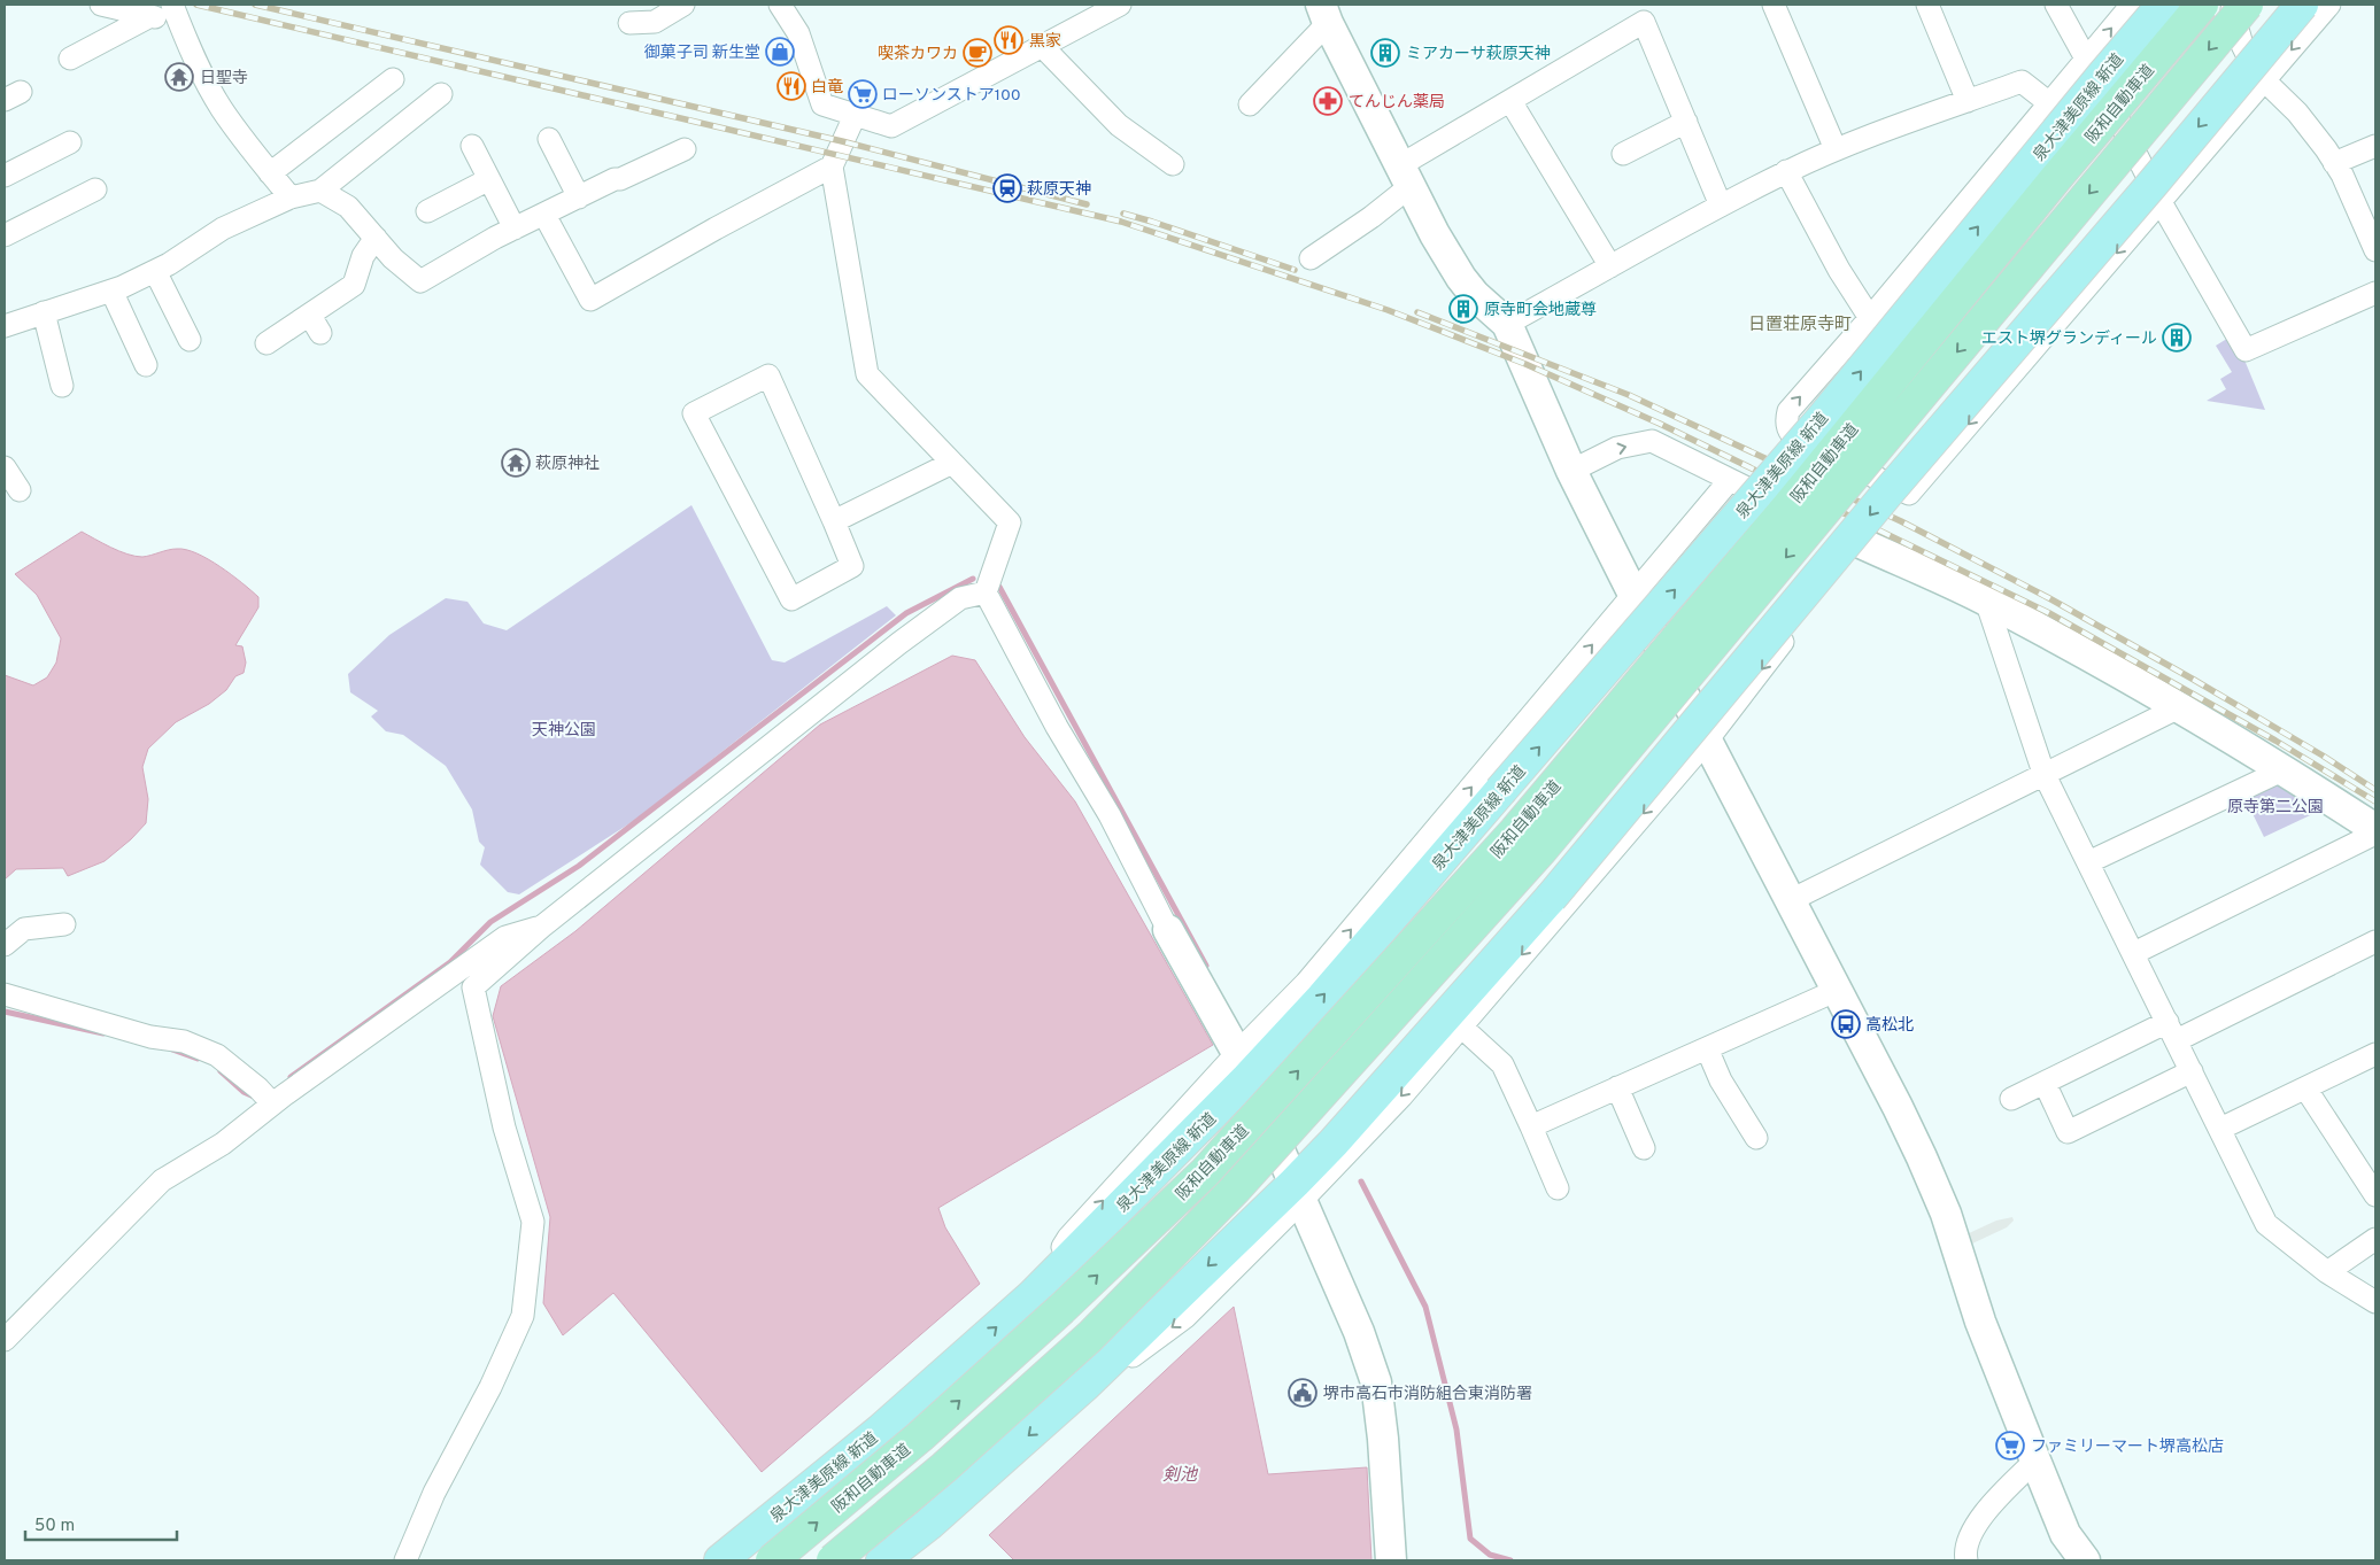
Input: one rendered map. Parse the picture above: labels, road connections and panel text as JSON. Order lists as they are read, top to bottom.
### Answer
{
  "streets": {
    "highway": ["阪和自動車道"],
    "main road": ["泉大津美原線 新道"]
  },
  "districts": ["日置荘原寺町"],
  "water": ["剣池"],
  "parks": ["天神公園", "原寺第二公園"],
  "places": {
    "restaurant": ["黒家", "白竜"],
    "shop": ["御菓子司 新生堂"],
    "cafe": ["喫茶カワカ"],
    "building": ["ミアカーサ萩原天神", "原寺町会地蔵尊", "エスト堺グランディール"],
    "temple": ["日聖寺", "萩原神社"],
    "supermarket": ["ローソンストア100", "ファミリーマート堺高松店"],
    "pharmacy": ["てんじん薬局"],
    "station": ["萩原天神"],
    "bus stop": ["高松北"],
    "public building": ["堺市高石市消防組合東消防署"]
  },
  "scale_bar": "50 m"
}
